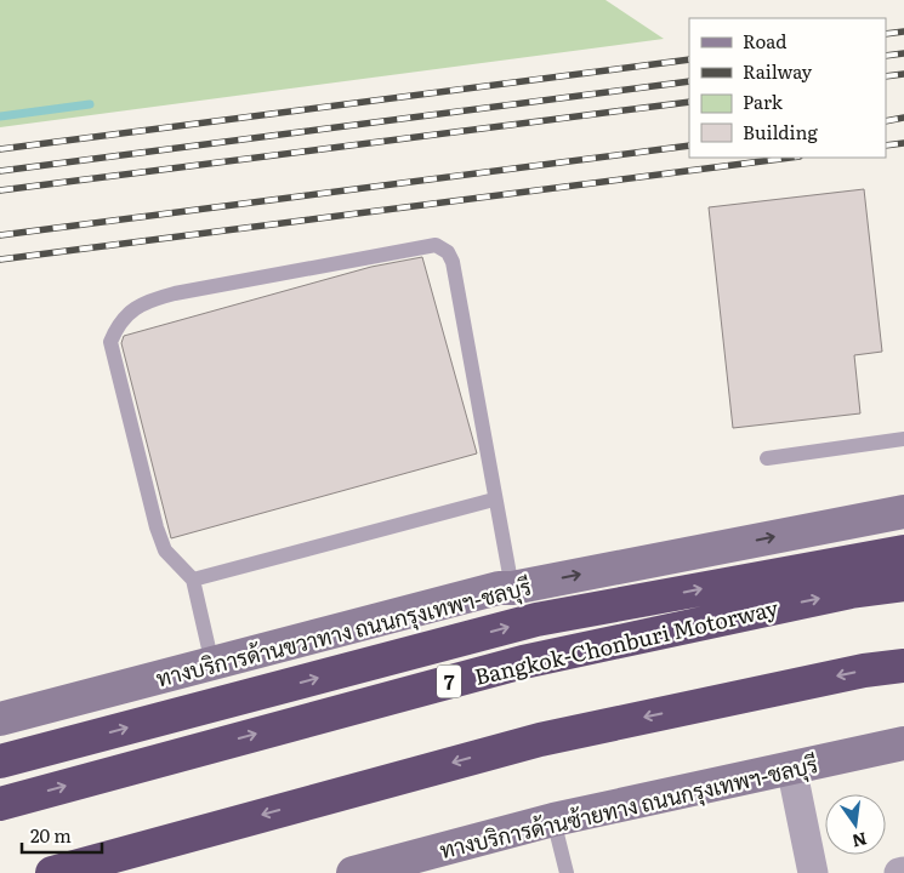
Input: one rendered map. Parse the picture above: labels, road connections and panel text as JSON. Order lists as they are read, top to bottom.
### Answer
{
  "streets": {
    "highway": ["Bangkok-Chonburi Motorway", "7"],
    "main road": ["ทางบริการด้านขวาทาง ถนนกรุงเทพฯ-ชลบุรี", "ทางบริการด้านซ้ายทาง ถนนกรุงเทพฯ-ชลบุรี"]
  },
  "one_way": ["ทางบริการด้านขวาทาง ถนนกรุงเทพฯ-ชลบุรี"],
  "legend": [
    "Road",
    "Railway",
    "Park",
    "Building"
  ],
  "scale_bar": "20 m",
  "north": "bottom"
}
